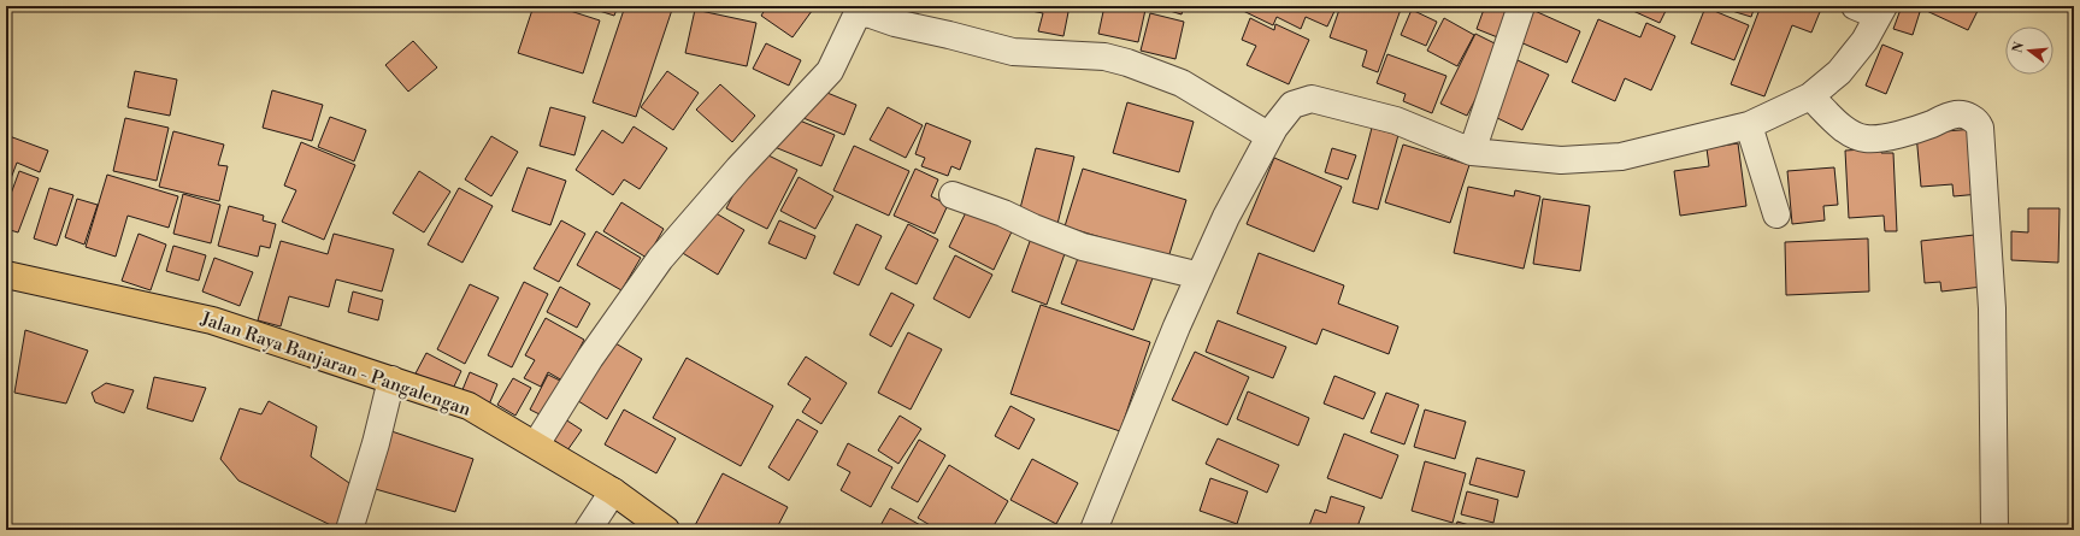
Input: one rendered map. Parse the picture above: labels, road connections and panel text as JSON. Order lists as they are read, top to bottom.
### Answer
{
  "streets": {
    "main road": ["Jalan Raya Banjaran - Pangalengan"]
  },
  "north": "left"
}
